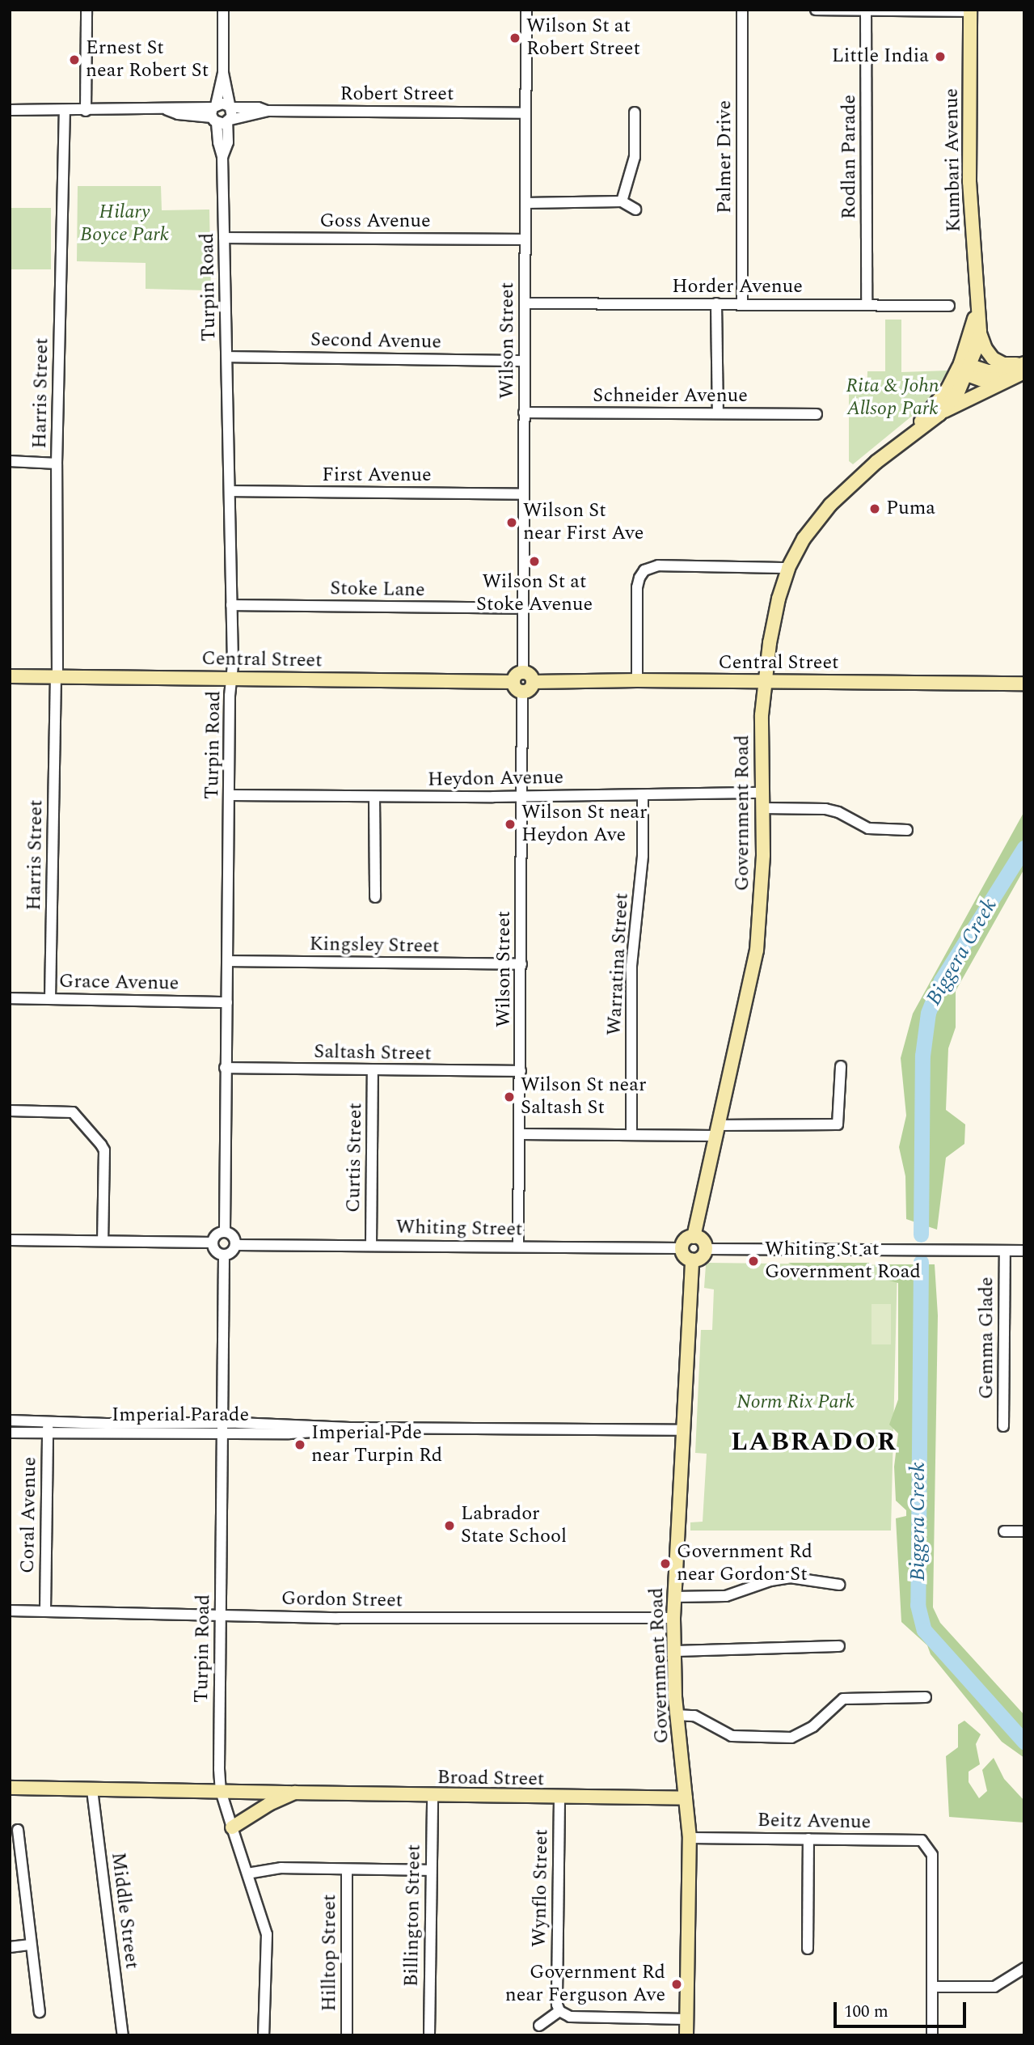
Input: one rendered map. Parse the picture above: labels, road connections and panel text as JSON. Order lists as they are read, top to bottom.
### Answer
{
  "streets": {
    "main road": [
      "Kumbari Avenue",
      "Central Street",
      "Government Road",
      "Broad Street"
    ],
    "street": [
      "Robert Street",
      "Palmer Drive",
      "Rodlan Parade",
      "Goss Avenue",
      "Turpin Road",
      "Horder Avenue",
      "Wilson Street",
      "Second Avenue",
      "Harris Street",
      "Schneider Avenue",
      "First Avenue",
      "Stoke Lane",
      "Heydon Avenue",
      "Kingsley Street",
      "Warratina Street",
      "Grace Avenue",
      "Saltash Street",
      "Curtis Street",
      "Whiting Street",
      "Gemma Glade",
      "Imperial Parade",
      "Coral Avenue",
      "Gordon Street",
      "Beitz Avenue",
      "Wynflo Street",
      "Middle Street",
      "Billington Street",
      "Hilltop Street"
    ]
  },
  "crossings": [
    ["Robert Street", "Turpin Road"],
    ["Robert Street", "Wilson Street"],
    ["Robert Street", "Harris Street"],
    ["Palmer Drive", "Horder Avenue"],
    ["Rodlan Parade", "Horder Avenue"],
    ["Kumbari Avenue", "Government Road"],
    ["Goss Avenue", "Turpin Road"],
    ["Goss Avenue", "Wilson Street"],
    ["Turpin Road", "Second Avenue"],
    ["Turpin Road", "First Avenue"],
    ["Turpin Road", "Stoke Lane"],
    ["Turpin Road", "Central Street"],
    ["Turpin Road", "Heydon Avenue"],
    ["Turpin Road", "Kingsley Street"],
    ["Turpin Road", "Grace Avenue"],
    ["Turpin Road", "Saltash Street"],
    ["Turpin Road", "Whiting Street"],
    ["Turpin Road", "Imperial Parade"],
    ["Turpin Road", "Gordon Street"],
    ["Turpin Road", "Broad Street"],
    ["Horder Avenue", "Wilson Street"],
    ["Wilson Street", "Second Avenue"],
    ["Wilson Street", "Schneider Avenue"],
    ["Wilson Street", "First Avenue"],
    ["Wilson Street", "Stoke Lane"],
    ["Wilson Street", "Central Street"],
    ["Wilson Street", "Heydon Avenue"],
    ["Wilson Street", "Kingsley Street"],
    ["Wilson Street", "Saltash Street"],
    ["Wilson Street", "Whiting Street"],
    ["Harris Street", "Central Street"],
    ["Harris Street", "Grace Avenue"],
    ["Central Street", "Government Road"],
    ["Heydon Avenue", "Government Road"],
    ["Heydon Avenue", "Warratina Street"],
    ["Government Road", "Whiting Street"],
    ["Government Road", "Imperial Parade"],
    ["Government Road", "Gordon Street"],
    ["Government Road", "Broad Street"],
    ["Government Road", "Beitz Avenue"],
    ["Saltash Street", "Curtis Street"],
    ["Curtis Street", "Whiting Street"],
    ["Imperial Parade", "Coral Avenue"],
    ["Coral Avenue", "Gordon Street"],
    ["Broad Street", "Wynflo Street"],
    ["Broad Street", "Middle Street"],
    ["Broad Street", "Billington Street"]
  ],
  "districts": ["LABRADOR"],
  "water": ["Biggera Creek"],
  "parks": ["Hilary Boyce Park", "Rita & John Allsop Park", "Norm Rix Park"],
  "places": [
    "Wilson St at Robert Street",
    "Little India",
    "Ernest St near Robert St",
    "Puma",
    "Wilson St near First Ave",
    "Wilson St at Stoke Avenue",
    "Wilson St near Heydon Ave",
    "Wilson St near Saltash St",
    "Whiting St at Government Road",
    "Imperial Pde near Turpin Rd",
    "Labrador State School",
    "Government Rd near Gordon St",
    "Government Rd near Ferguson Ave"
  ],
  "scale_bar": "100 m"
}
